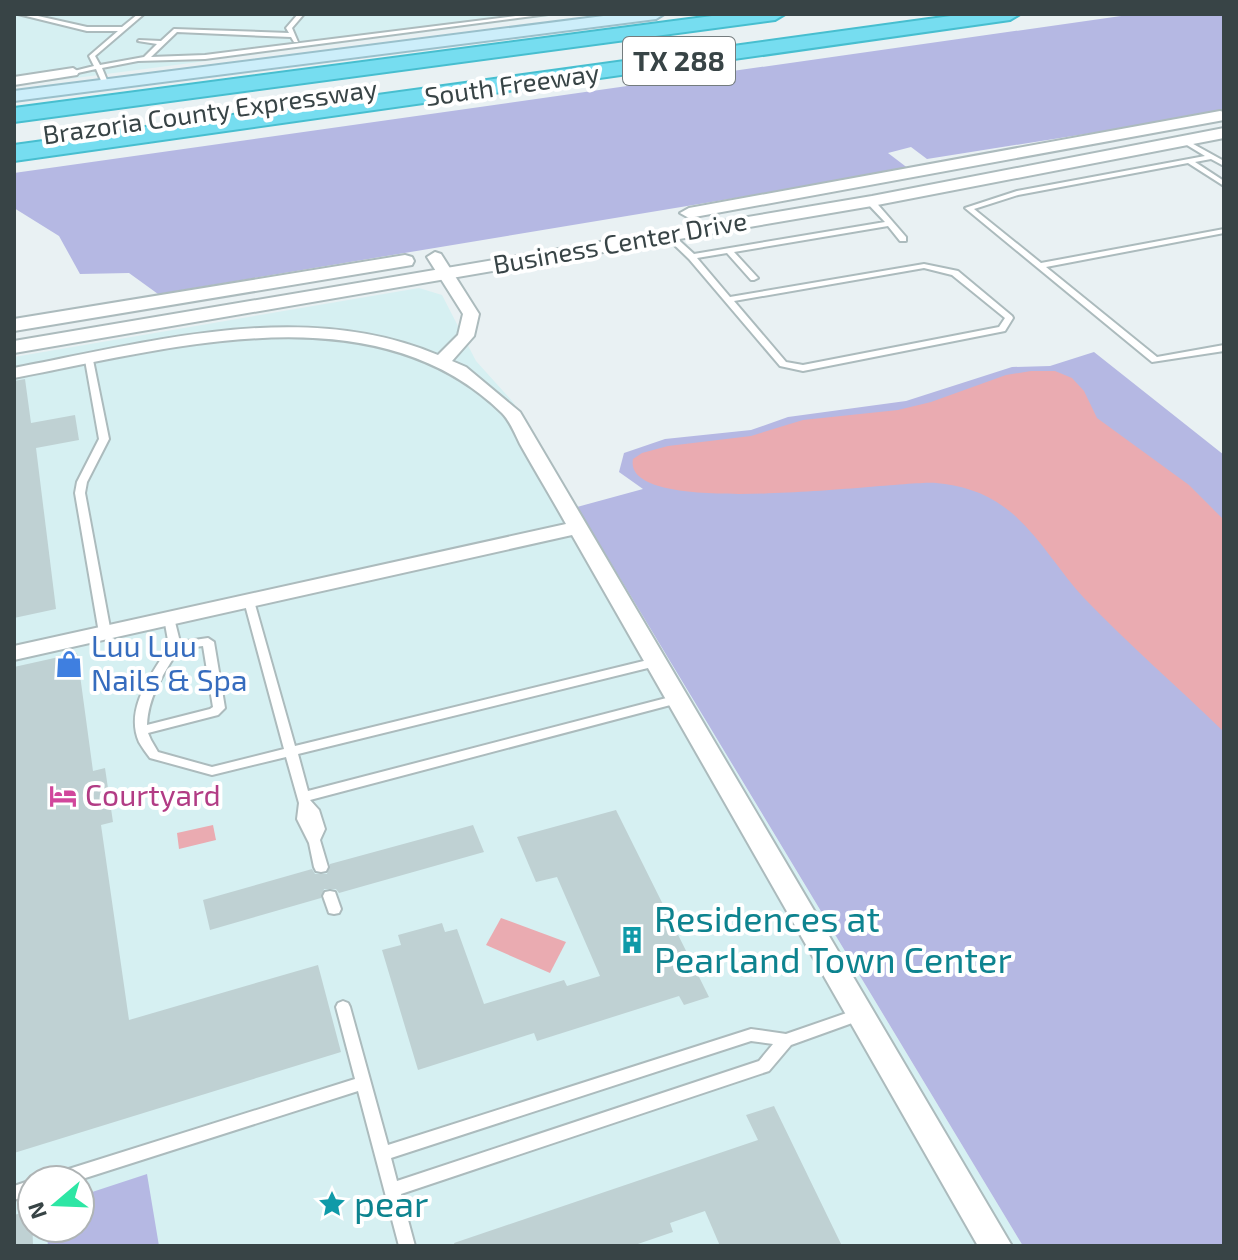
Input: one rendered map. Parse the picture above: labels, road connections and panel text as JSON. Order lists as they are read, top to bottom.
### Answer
{
  "streets": {
    "highway": ["TX 288", "South Freeway", "Brazoria County Expressway"],
    "street": ["Business Center Drive"]
  },
  "places": {
    "shop": ["Luu Luu Nails & Spa"],
    "hotel": ["Courtyard"],
    "building": ["Residences at Pearland Town Center"],
    "place": ["pear"]
  },
  "north": "left"
}
